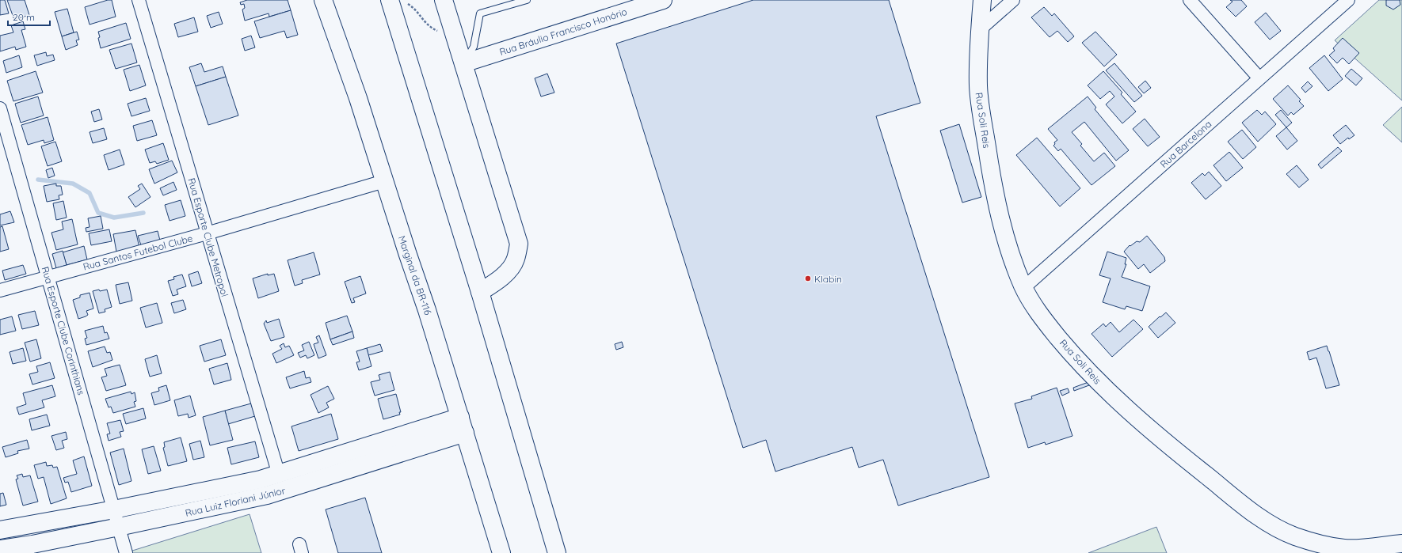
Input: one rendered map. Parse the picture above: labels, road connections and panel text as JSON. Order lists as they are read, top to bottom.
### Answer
{
  "streets": {
    "main road": [
      "Rua Bráulio Francisco Honório",
      "Rua Soli Reis",
      "Marginal da BR-116",
      "Rua Luiz Floriani Júnior"
    ],
    "street": [
      "Rua Barcelona",
      "Rua Esporte Clube Metropol",
      "Rua Santos Futebol Clube",
      "Rua Esporte Clube Corinthians"
    ]
  },
  "crossings": [
    ["Rua Soli Reis", "Rua Barcelona"],
    ["Rua Esporte Clube Metropol", "Rua Santos Futebol Clube"],
    ["Rua Esporte Clube Metropol", "Rua Luiz Floriani Júnior"],
    ["Rua Santos Futebol Clube", "Marginal da BR-116"],
    ["Rua Santos Futebol Clube", "Rua Esporte Clube Corinthians"],
    ["Marginal da BR-116", "Rua Luiz Floriani Júnior"],
    ["Rua Esporte Clube Corinthians", "Rua Luiz Floriani Júnior"]
  ],
  "places": ["Klabin"],
  "scale_bar": "20 m"
}
